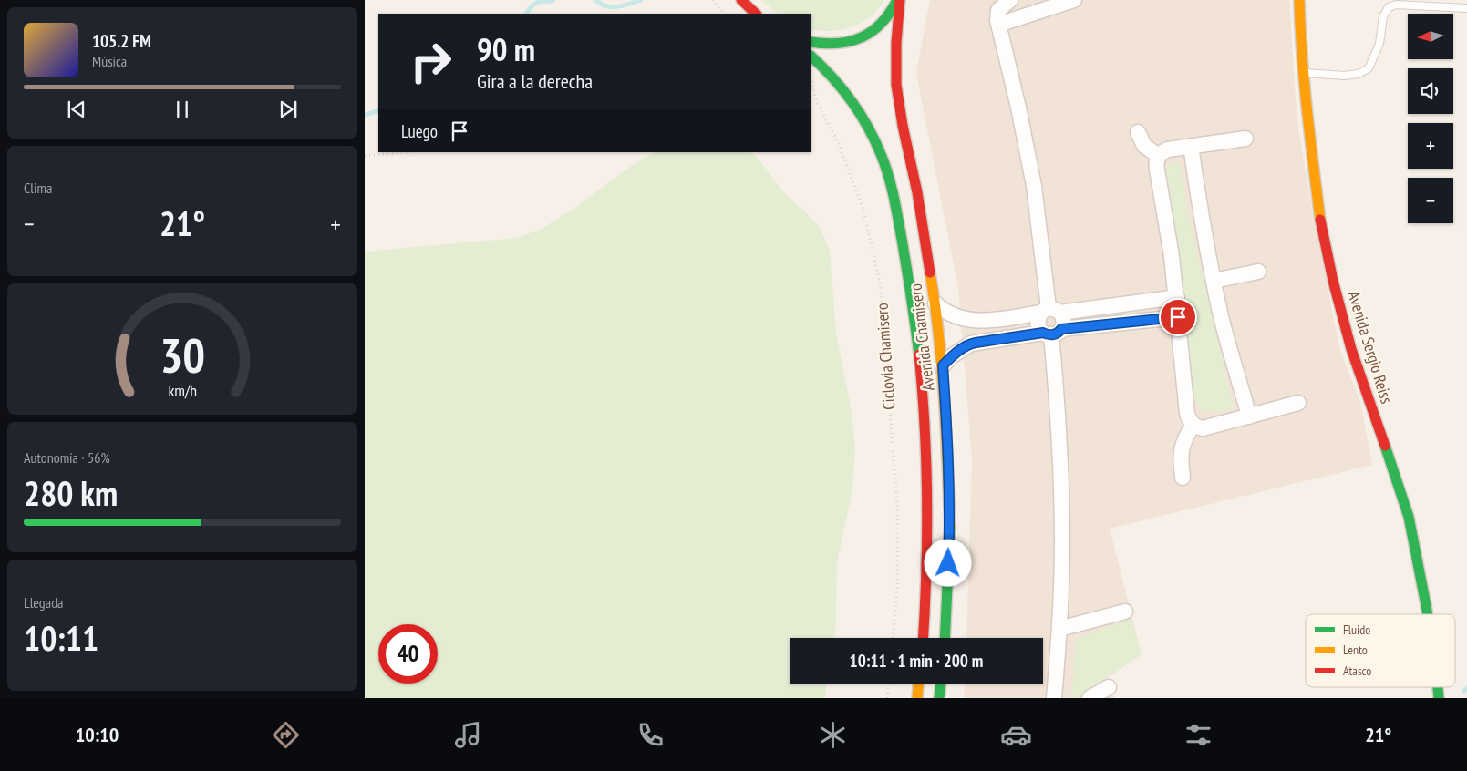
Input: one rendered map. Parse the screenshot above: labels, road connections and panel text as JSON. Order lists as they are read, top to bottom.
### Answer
{
  "streets": {
    "street": ["Avenida Chamisero", "Avenida Sergio Reiss"],
    "path": ["Ciclovia Chamisero"]
  },
  "legend": ["Fluido", "Lento", "Atasco"],
  "north": "left",
  "page": {
    "map_buttons": ["+", "−"],
    "turn": ["90 m", "Gira a la derecha"],
    "song": ["105.2 FM", "Música"],
    "then": "Luego",
    "tile": [
      "Clima",
      ["Autonomía · 56%", "280 km"],
      ["Llegada", "10:11"]
    ],
    "heat": ["−", "21°", "+"],
    "limit": "40",
    "trip": "10:11 · 1 min · 200 m",
    "tabs": ["10:10", "21°"],
    "gauge": ["30", "km/h"]
  }
}
